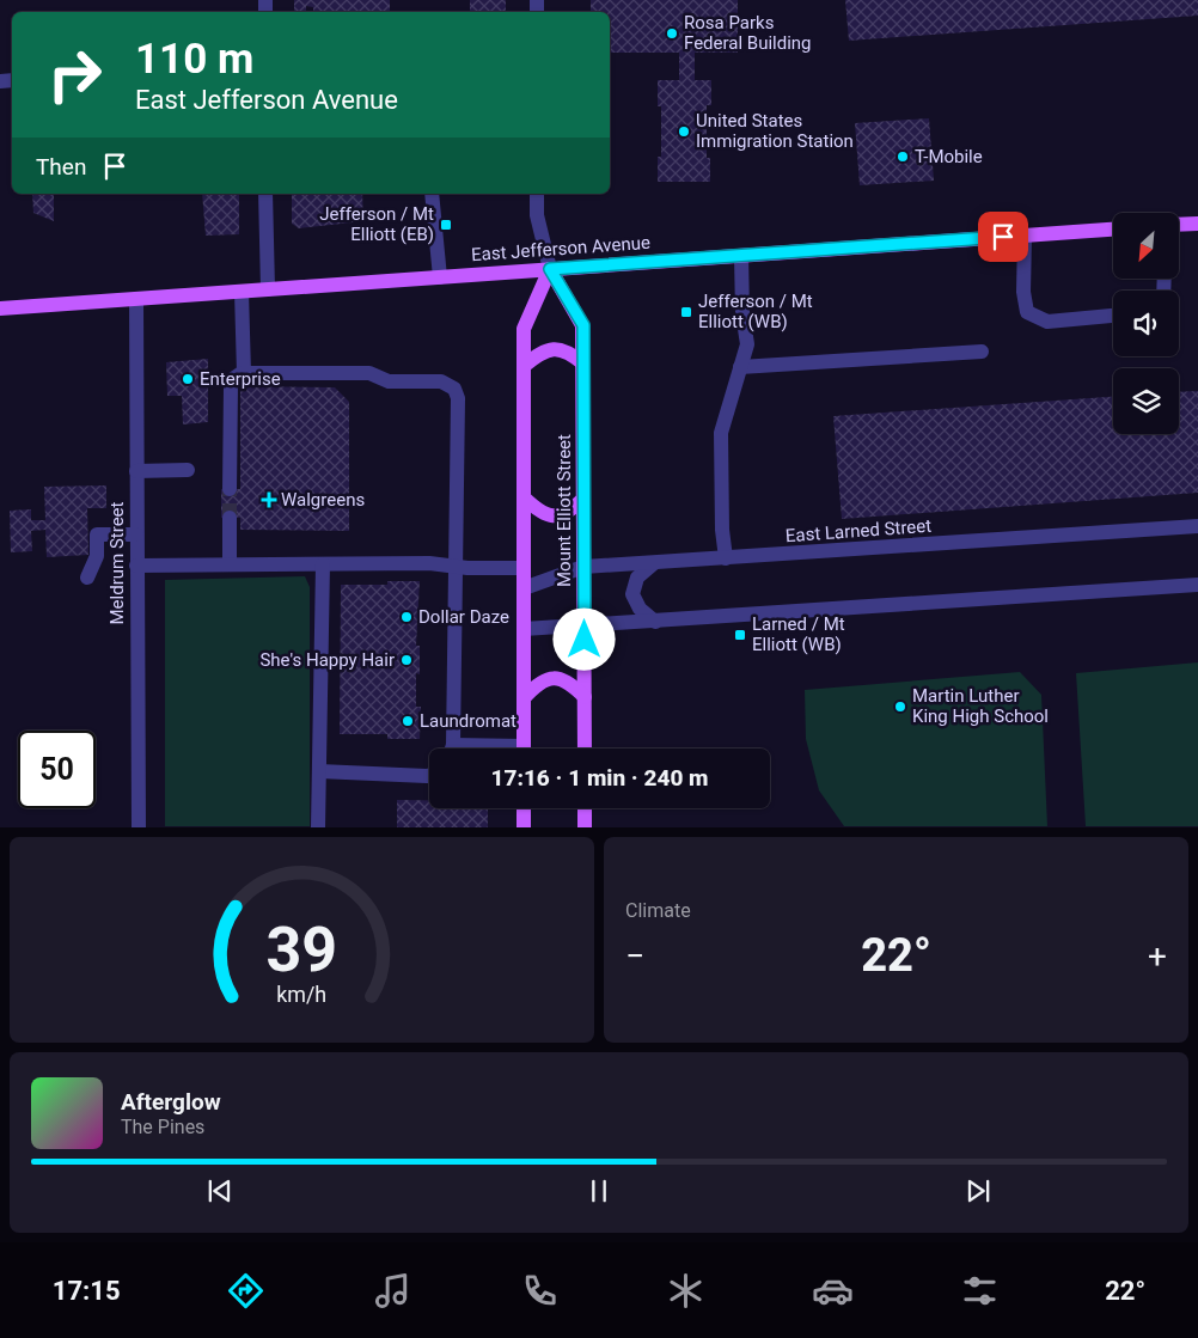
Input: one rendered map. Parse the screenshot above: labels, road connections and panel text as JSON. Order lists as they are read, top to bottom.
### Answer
{
  "streets": {
    "main road": ["East Jefferson Avenue", "Mount Elliott Street"],
    "street": ["East Larned Street", "Meldrum Street"]
  },
  "crossings": [
    ["East Jefferson Avenue", "Mount Elliott Street"],
    ["East Jefferson Avenue", "Meldrum Street"],
    ["Mount Elliott Street", "East Larned Street"]
  ],
  "places": {
    "other": [
      "Rosa Parks Federal Building",
      "United States Immigration Station",
      "T-Mobile",
      "Enterprise",
      "Dollar Daze",
      "She's Happy Hair",
      "Martin Luther King High School",
      "Laundromat"
    ],
    "transit": ["Jefferson / Mt Elliott (EB)", "Jefferson / Mt Elliott (WB)", "Larned / Mt Elliott (WB)"],
    "health": ["Walgreens"]
  },
  "north": "bottom left",
  "page": {
    "turn": ["110 m", "East Jefferson Avenue"],
    "then": "Then",
    "limit": "50",
    "trip": "17:16 · 1 min · 240 m",
    "tile": "Climate",
    "heat": ["−", "22°", "+"],
    "song": ["Afterglow", "The Pines"],
    "tabs": ["17:15", "22°"],
    "gauge": ["39", "km/h"]
  }
}
